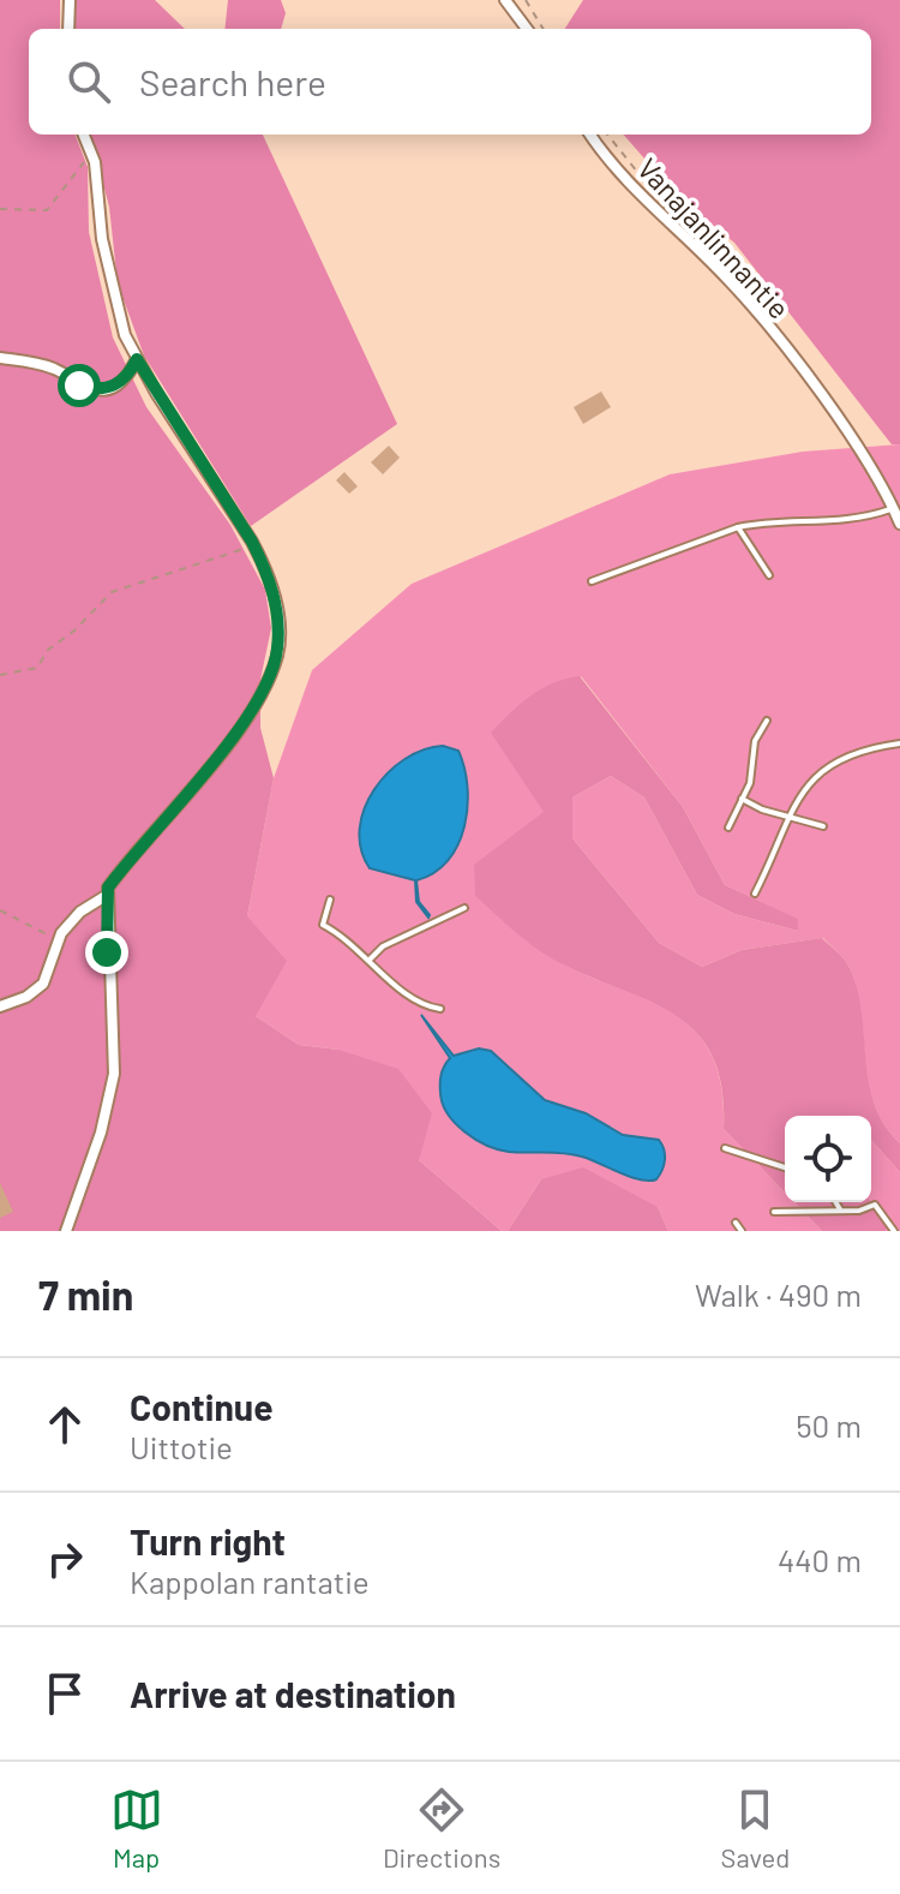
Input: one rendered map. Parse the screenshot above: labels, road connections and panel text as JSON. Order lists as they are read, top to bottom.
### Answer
{
  "streets": {
    "street": ["Vanajanlinnantie"]
  },
  "page": {
    "search": "Search here",
    "heading": ["7 min", "Walk · 490 m"],
    "list": [
      ["Continue", "Uittotie", "50 m"],
      ["Turn right", "Kappolan rantatie", "440 m"],
      "Arrive at destination"
    ],
    "nav": ["Map", "Directions", "Saved"]
  }
}
